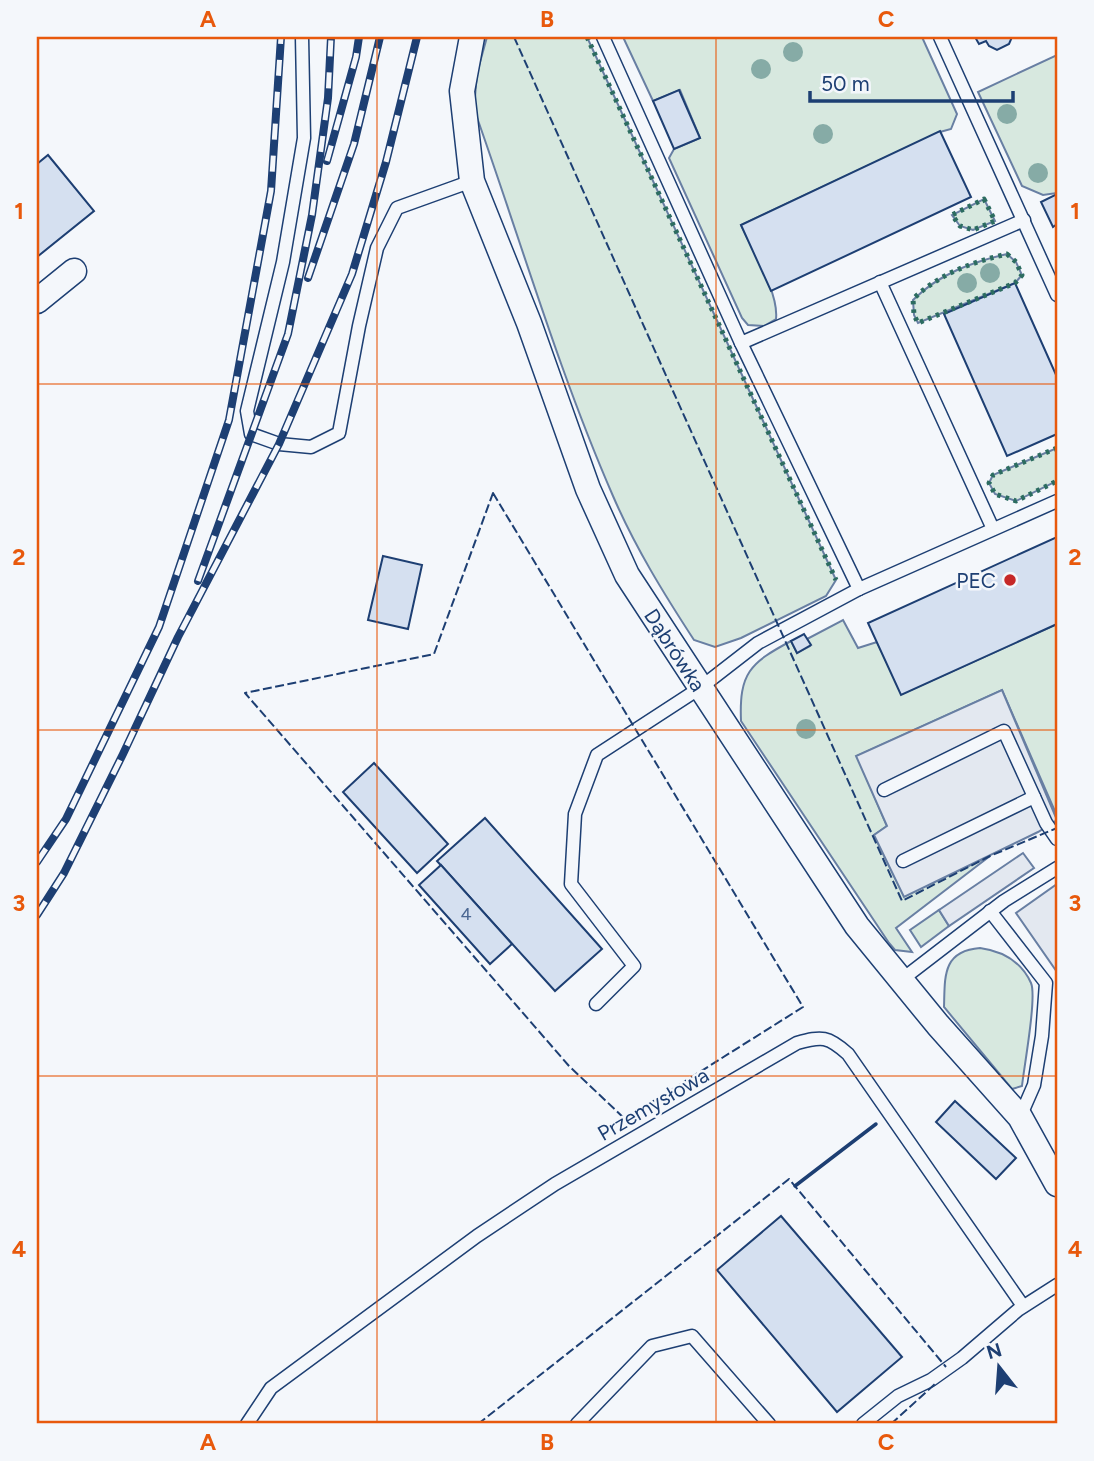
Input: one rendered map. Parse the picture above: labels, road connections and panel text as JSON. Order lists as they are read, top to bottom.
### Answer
{
  "streets": {
    "street": ["Dąbrówka"],
    "lane": ["Przemysłowa"]
  },
  "places": ["PEC"],
  "house_numbers": ["4"],
  "scale_bar": "50 m",
  "north": "top",
  "grid": {
    "columns": ["A", "B", "C"],
    "rows": [
      "1",
      "2",
      "3",
      "4"
    ]
  }
}
